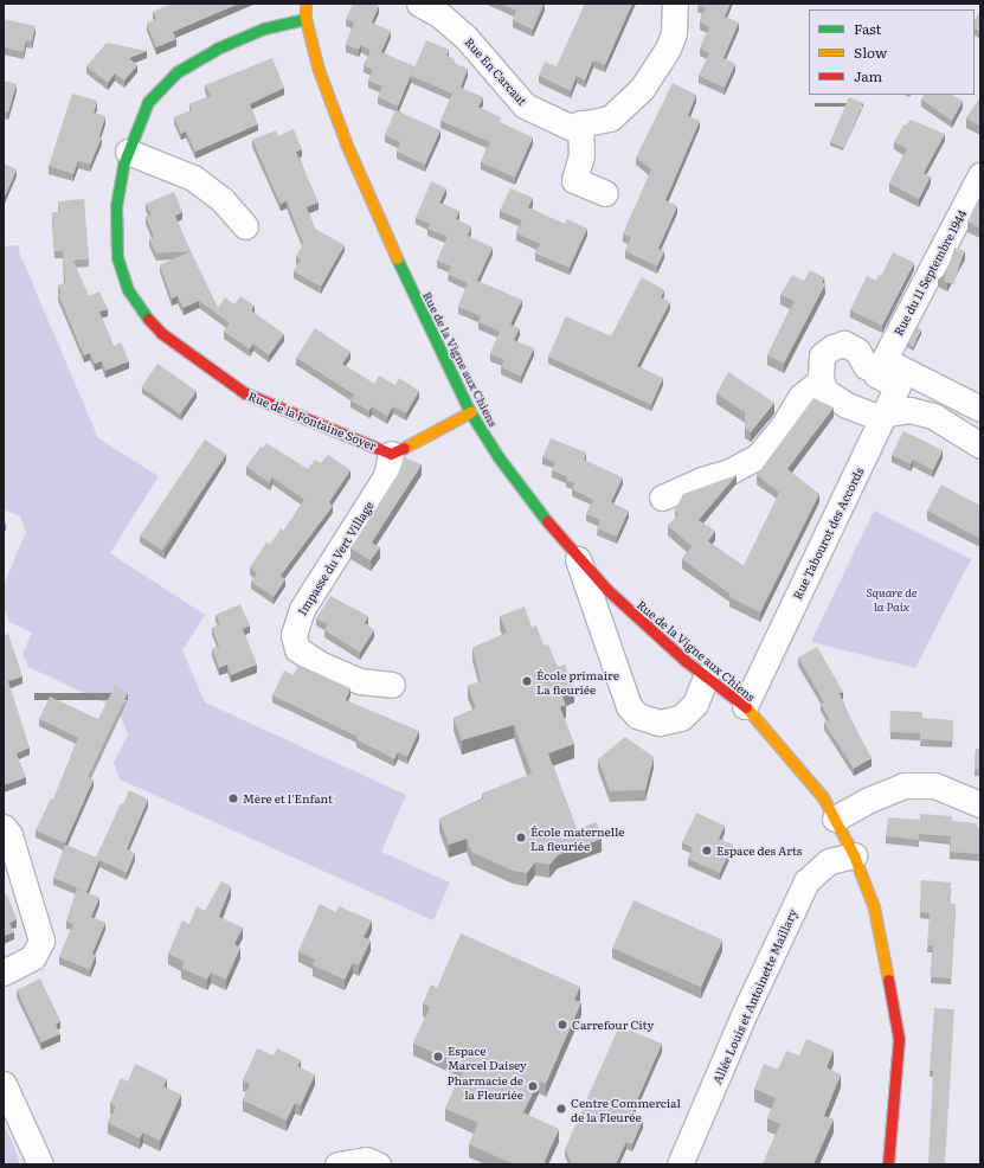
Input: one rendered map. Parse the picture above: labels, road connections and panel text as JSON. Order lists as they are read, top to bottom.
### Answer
{
  "streets": {
    "street": [
      "Rue En Carcaut",
      "Rue du 11 Septembre 1944",
      "Rue de la Vigne aux Chiens",
      "Rue de la Fontaine Soyer",
      "Rue Tabourot des Accords",
      "Impasse du Vert Village",
      "Allée Louis et Antoinette Maillary"
    ]
  },
  "crossings": [
    ["Rue du 11 Septembre 1944", "Rue Tabourot des Accords"],
    ["Rue de la Vigne aux Chiens", "Rue de la Fontaine Soyer"],
    ["Rue de la Vigne aux Chiens", "Rue Tabourot des Accords"],
    ["Rue de la Vigne aux Chiens", "Allée Louis et Antoinette Maillary"],
    ["Rue de la Fontaine Soyer", "Impasse du Vert Village"]
  ],
  "parks": ["Square de la Paix"],
  "places": [
    "École primaire La fleuriée",
    "Mère et l'Enfant",
    "École maternelle La fleuriée",
    "Espace des Arts",
    "Carrefour City",
    "Espace Marcel Daisey",
    "Pharmacie de la Fleuriée",
    "Centre Commercial de la Fleurée"
  ],
  "legend": ["Fast", "Slow", "Jam"]
}
